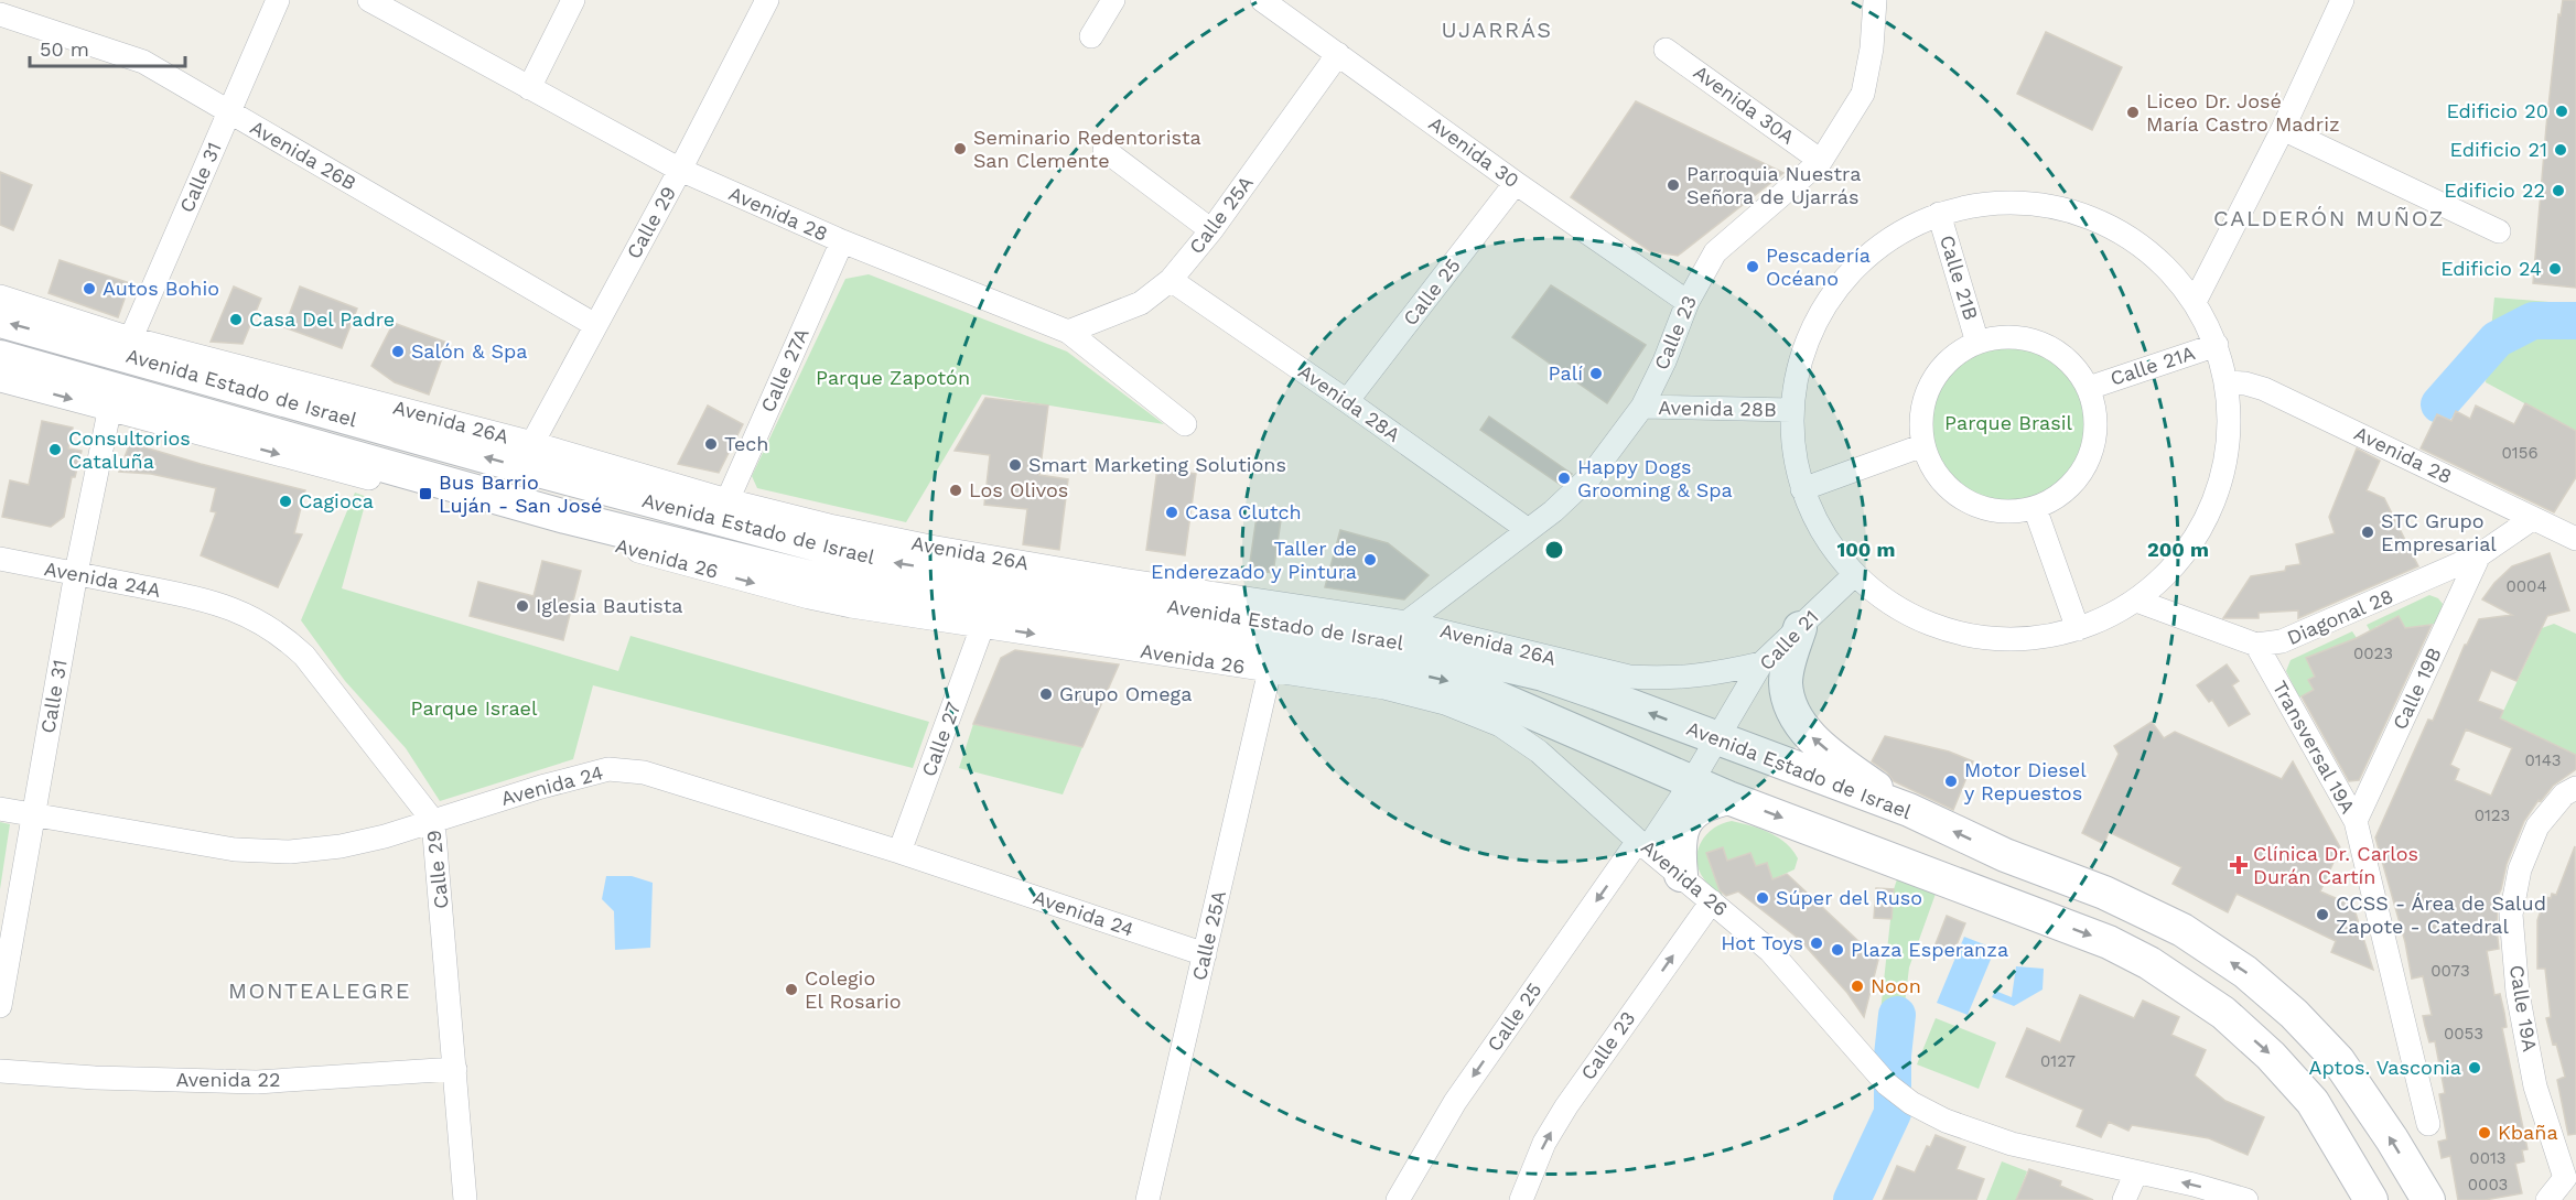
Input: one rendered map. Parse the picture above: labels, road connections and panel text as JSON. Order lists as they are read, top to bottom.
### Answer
{
  "streets": {
    "main road": ["Avenida Estado de Israel"],
    "street": [
      "Avenida 30A",
      "Avenida 30",
      "Avenida 26B",
      "Calle 31",
      "Avenida 28",
      "Calle 25A",
      "Calle 29",
      "Calle 21B",
      "Calle 25",
      "Calle 23",
      "Calle 21A",
      "Calle 27A",
      "Avenida 28A",
      "Avenida 28B",
      "Avenida 26A",
      "Avenida 26",
      "Avenida 24A",
      "Diagonal 28",
      "Calle 21",
      "Calle 19B",
      "Calle 27",
      "Transversal 19A",
      "Avenida 24",
      "Calle 19A",
      "Avenida 22"
    ]
  },
  "crossings": [
    ["Avenida 30A", "Calle 23"],
    ["Avenida 30", "Calle 25A"],
    ["Avenida 30", "Calle 25"],
    ["Avenida 30", "Calle 23"],
    ["Avenida 26B", "Calle 31"],
    ["Avenida 26B", "Calle 29"],
    ["Calle 31", "Avenida Estado de Israel"],
    ["Calle 31", "Avenida 26A"],
    ["Calle 31", "Avenida 26"],
    ["Calle 31", "Avenida 24A"],
    ["Calle 31", "Avenida 24"],
    ["Avenida 28", "Calle 25A"],
    ["Avenida 28", "Calle 29"],
    ["Avenida 28", "Calle 27A"],
    ["Avenida 28", "Diagonal 28"],
    ["Calle 25A", "Avenida 28A"],
    ["Calle 25A", "Avenida 26"],
    ["Calle 25A", "Avenida 24"],
    ["Calle 29", "Avenida 26A"],
    ["Calle 29", "Avenida 24A"],
    ["Calle 29", "Avenida 24"],
    ["Calle 29", "Avenida 22"],
    ["Calle 21B", "Calle 21A"],
    ["Calle 25", "Avenida 28A"],
    ["Calle 25", "Avenida 26"],
    ["Calle 25", "Calle 21"],
    ["Calle 23", "Avenida 28A"],
    ["Calle 23", "Avenida 28B"],
    ["Calle 23", "Avenida 26A"],
    ["Calle 23", "Avenida 26"],
    ["Calle 27A", "Avenida 26A"],
    ["Avenida Estado de Israel", "Avenida 26A"],
    ["Avenida Estado de Israel", "Avenida 26"],
    ["Avenida Estado de Israel", "Calle 21"],
    ["Avenida 26A", "Calle 21"],
    ["Avenida 26", "Calle 21"],
    ["Avenida 26", "Calle 27"],
    ["Diagonal 28", "Calle 19B"],
    ["Diagonal 28", "Transversal 19A"],
    ["Calle 19B", "Transversal 19A"],
    ["Calle 27", "Avenida 24"]
  ],
  "one_way": ["Calle 25", "Avenida 26"],
  "districts": ["UJARRÁS", "CALDERÓN MUÑOZ", "MONTEALEGRE"],
  "parks": ["Parque Zapotón", "Parque Brasil", "Parque Israel"],
  "places": {
    "other": [
      "Edificio 20",
      "Liceo Dr. José María Castro Madriz",
      "Seminario Redentorista San Clemente",
      "Edificio 21",
      "Parroquia Nuestra Señora de Ujarrás",
      "Edificio 22",
      "Pescadería Océano",
      "Edificio 24",
      "Autos Bohio",
      "Casa Del Padre",
      "Salón & Spa",
      "Palí",
      "Tech",
      "Consultorios Cataluña",
      "Smart Marketing Solutions",
      "Happy Dogs Grooming & Spa",
      "Los Olivos",
      "Cagioca",
      "Casa Clutch",
      "STC Grupo Empresarial",
      "Taller de Enderezado y Pintura",
      "Iglesia Bautista",
      "Grupo Omega",
      "Motor Diesel y Repuestos",
      "Súper del Ruso",
      "CCSS - Área de Salud Zapote - Catedral",
      "Hot Toys",
      "Plaza Esperanza",
      "Noon",
      "Colegio El Rosario",
      "Aptos. Vasconia",
      "Kbaña"
    ],
    "transit": ["Bus Barrio Luján - San José"],
    "health": ["Clínica Dr. Carlos Durán Cartín"]
  },
  "house_numbers": [
    "0156",
    "0004",
    "0023",
    "0143",
    "0123",
    "0073",
    "0053",
    "0127",
    "0013",
    "0003"
  ],
  "scale_bar": "50 m",
  "rings": ["100 m", "200 m"]
}
